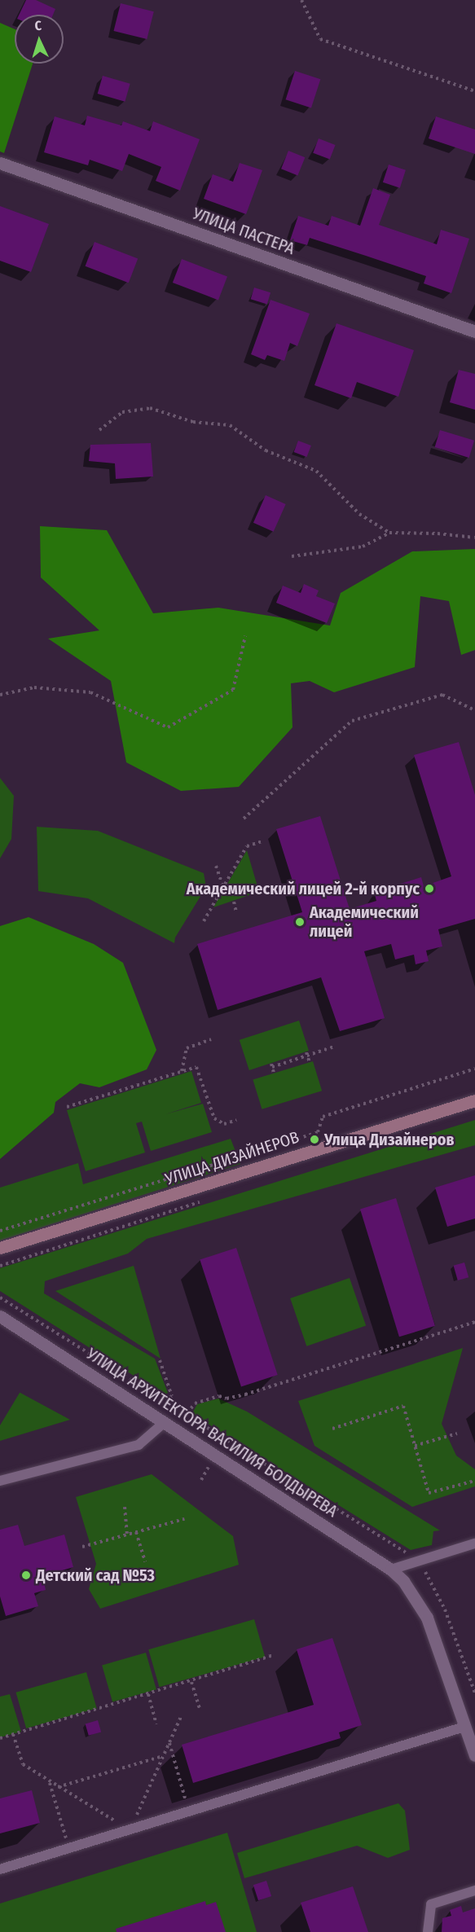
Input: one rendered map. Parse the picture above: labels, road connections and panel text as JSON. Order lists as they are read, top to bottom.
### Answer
{
  "streets": {
    "street": ["УЛИЦА ПАСТЕРА", "УЛИЦА ДИЗАЙНЕРОВ", "УЛИЦА АРХИТЕКТОРА ВАСИЛИЯ БОЛДЫРЕВА"]
  },
  "places": [
    "Академический лицей 2-й корпус",
    "Академический лицей",
    "Улица Дизайнеров",
    "Детский сад №53"
  ],
  "north": "top"
}
